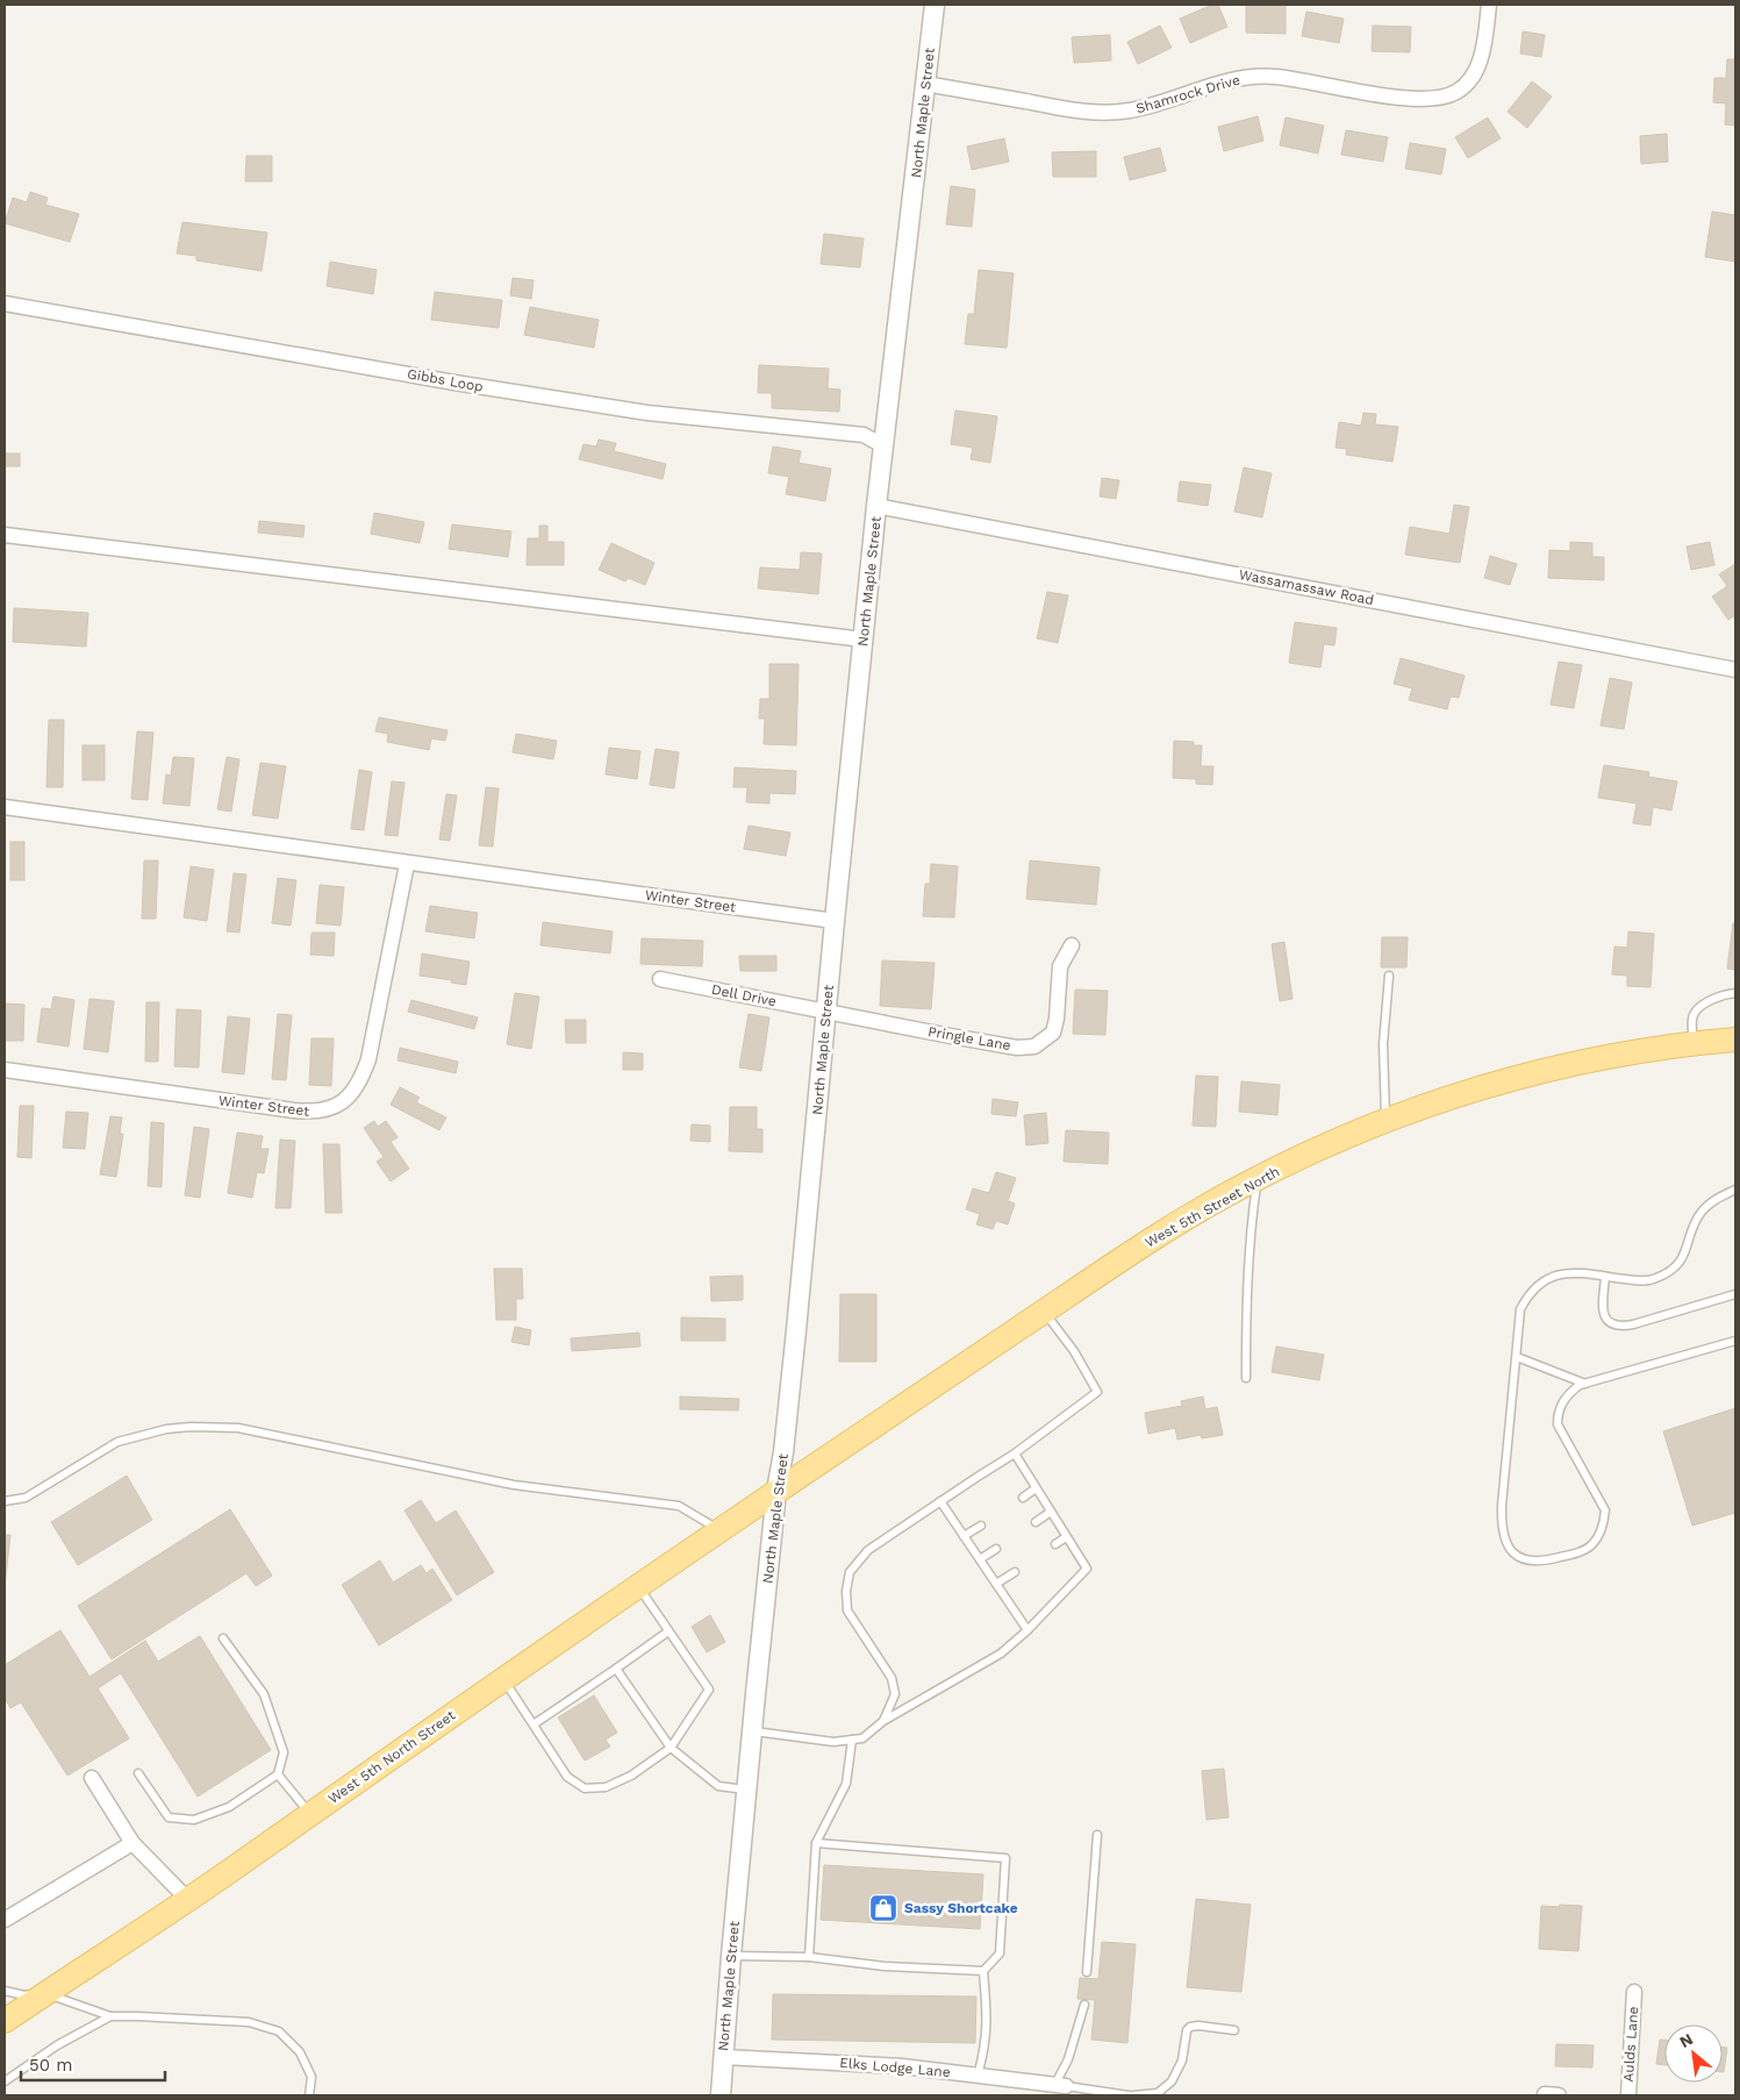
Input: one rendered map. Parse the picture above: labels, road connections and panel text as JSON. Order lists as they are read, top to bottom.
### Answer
{
  "streets": {
    "main road": ["West 5th Street North", "West 5th North Street"],
    "street": [
      "Shamrock Drive",
      "North Maple Street",
      "Gibbs Loop",
      "Wassamassaw Road",
      "Winter Street",
      "Dell Drive",
      "Pringle Lane",
      "Aulds Lane",
      "Elks Lodge Lane"
    ]
  },
  "crossings": [
    ["Shamrock Drive", "North Maple Street"],
    ["North Maple Street", "Gibbs Loop"],
    ["North Maple Street", "Wassamassaw Road"],
    ["North Maple Street", "Winter Street"],
    ["North Maple Street", "Dell Drive"],
    ["North Maple Street", "Pringle Lane"],
    ["North Maple Street", "West 5th Street North"],
    ["North Maple Street", "West 5th North Street"],
    ["North Maple Street", "Elks Lodge Lane"],
    ["Dell Drive", "Pringle Lane"],
    ["West 5th Street North", "West 5th North Street"]
  ],
  "places": {
    "shop": ["Sassy Shortcake"]
  },
  "scale_bar": "50 m",
  "north": "top left"
}
